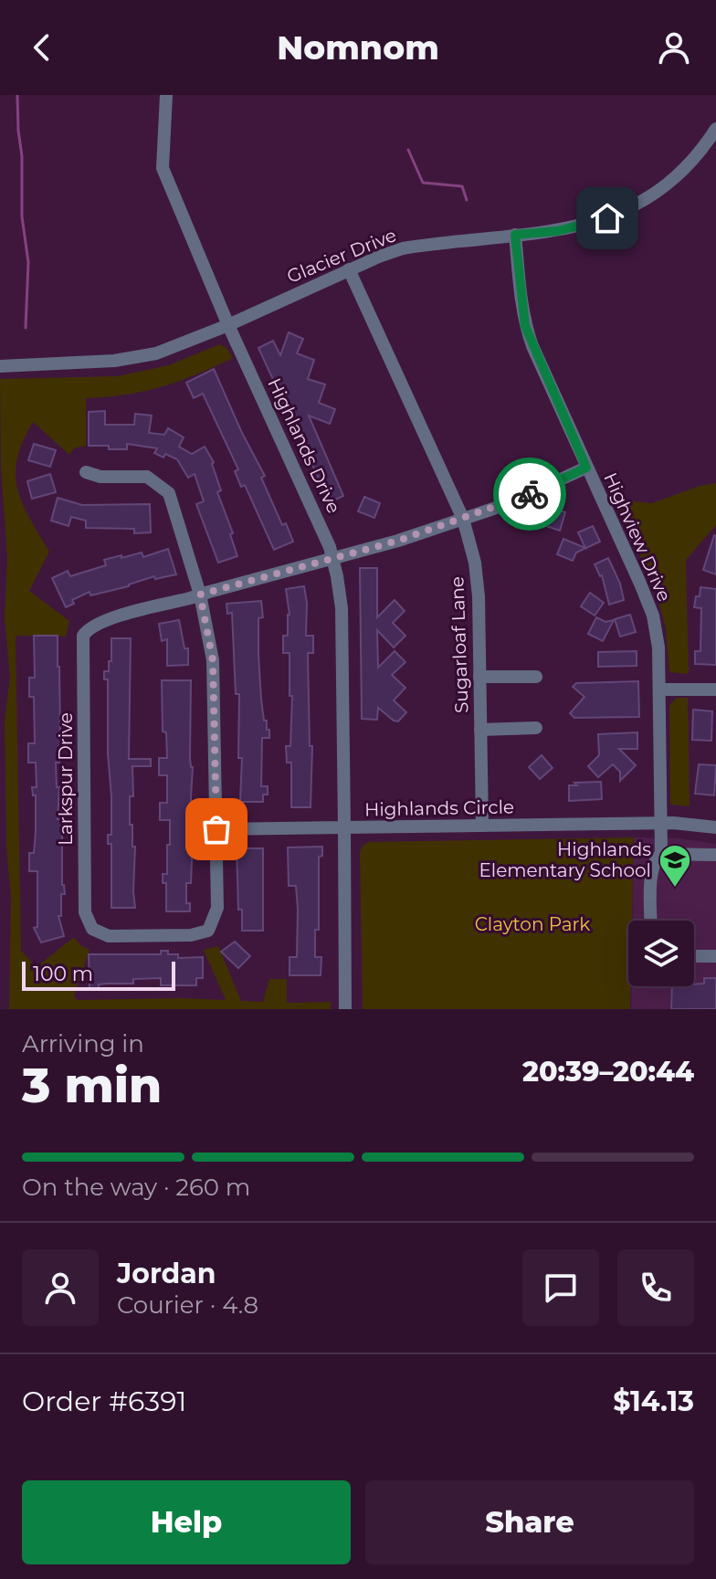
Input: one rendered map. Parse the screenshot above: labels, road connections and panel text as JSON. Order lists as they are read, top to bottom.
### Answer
{
  "streets": {
    "street": [
      "Glacier Drive",
      "Highlands Drive",
      "Highview Drive",
      "Sugarloaf Lane",
      "Larkspur Drive",
      "Highlands Circle"
    ]
  },
  "crossings": [
    ["Glacier Drive", "Highlands Drive"],
    ["Glacier Drive", "Highview Drive"],
    ["Glacier Drive", "Sugarloaf Lane"],
    ["Highlands Drive", "Highlands Circle"],
    ["Highview Drive", "Highlands Circle"],
    ["Sugarloaf Lane", "Highlands Circle"]
  ],
  "parks": ["Clayton Park"],
  "places": {
    "school or university": ["Highlands Elementary School"]
  },
  "scale_bar": "100 m",
  "page": {
    "header": "Nomnom",
    "scale": "100 m",
    "heading": ["3 min", "Arriving in", "20:39–20:44"],
    "panel": [
      "Jordan",
      "Courier · 4.8",
      "Order #6391",
      "$14.13"
    ],
    "bar": "On the way · 260 m",
    "buttons": ["Help", "Share"]
  }
}
